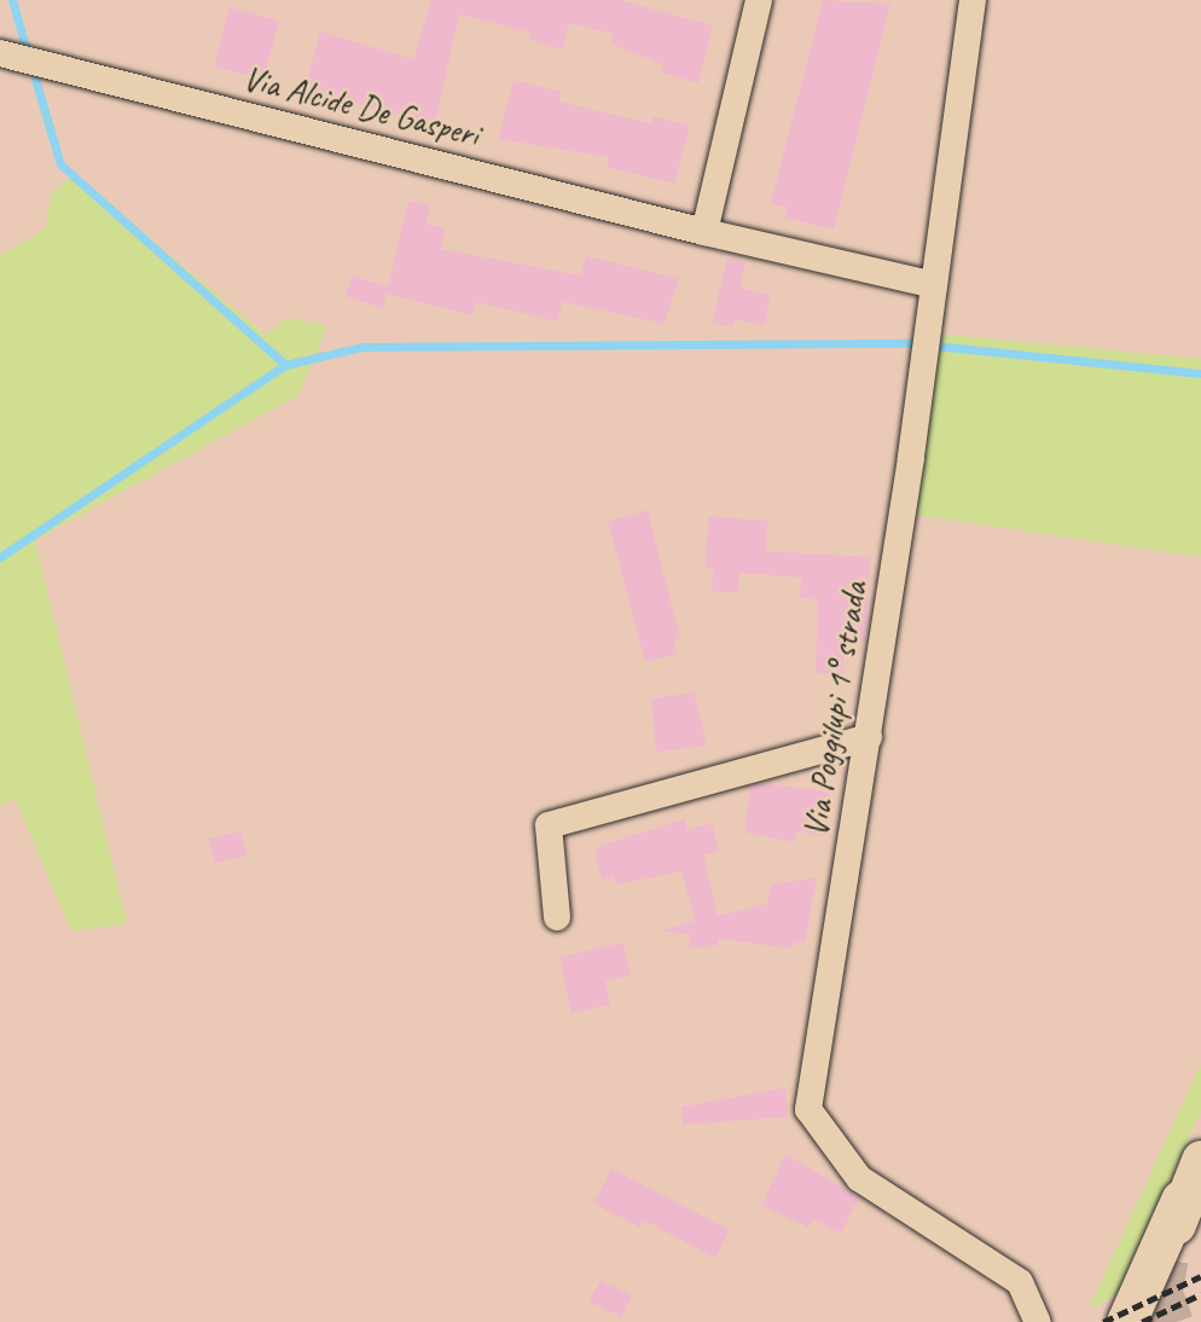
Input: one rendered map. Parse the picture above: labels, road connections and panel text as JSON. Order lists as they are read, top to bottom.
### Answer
{
  "streets": {
    "street": ["Via Alcide De Gasperi", "Via Poggilupi 1° strada"]
  },
  "crossings": [
    ["Via Alcide De Gasperi", "Via Poggilupi 1° strada"]
  ]
}
